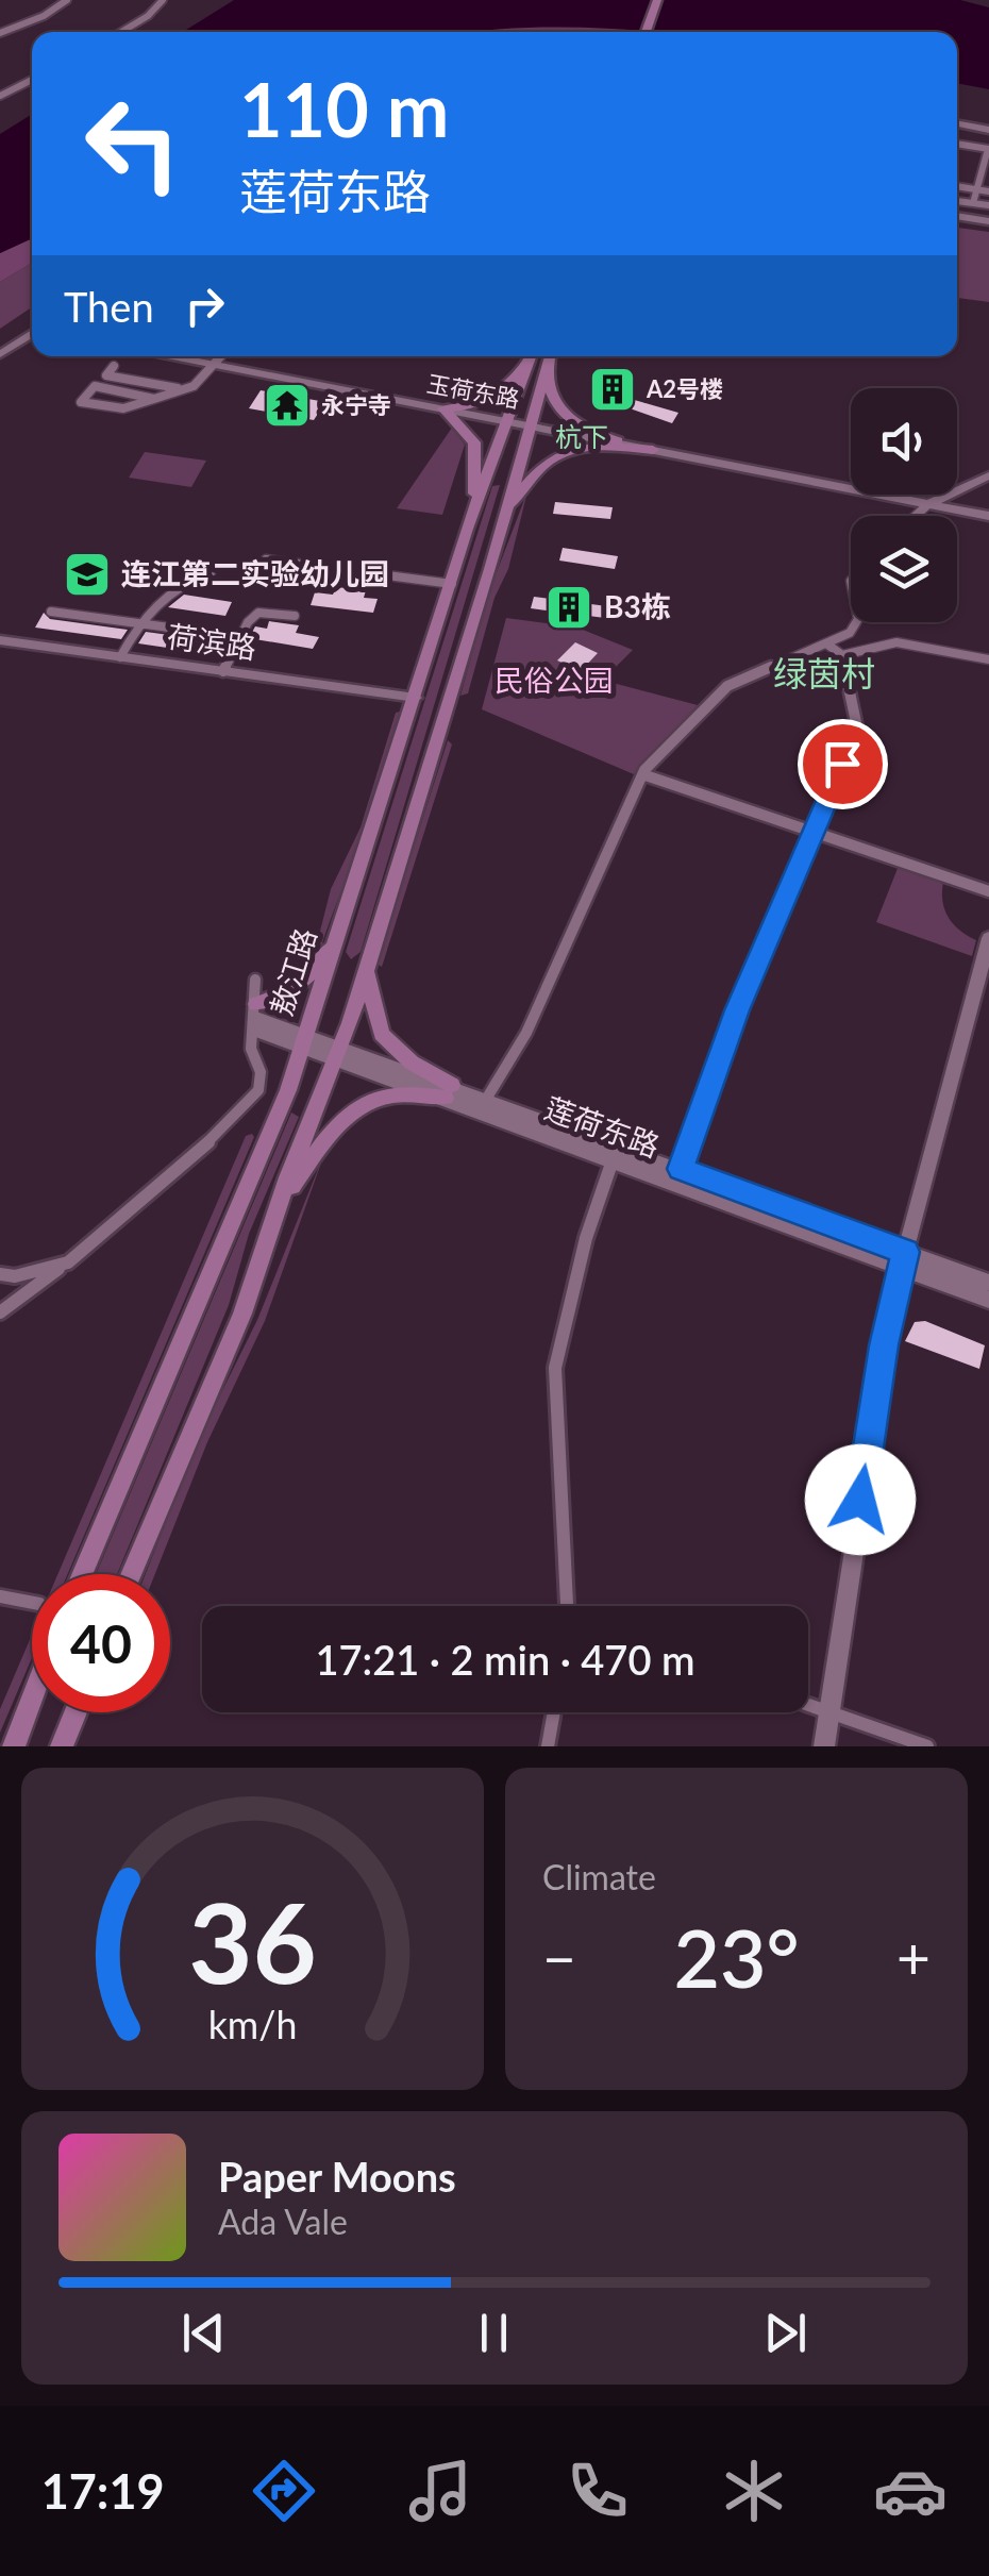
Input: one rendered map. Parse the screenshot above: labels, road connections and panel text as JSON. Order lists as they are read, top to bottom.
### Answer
{
  "streets": {
    "main road": [
      "玉荷东路",
      "荷滨路",
      "敖江路",
      "莲荷东路"
    ]
  },
  "crossings": [
    ["玉荷东路", "敖江路"],
    ["荷滨路", "敖江路"],
    ["敖江路", "莲荷东路"]
  ],
  "districts": ["杭下", "绿茵村"],
  "parks": ["民俗公园"],
  "places": {
    "building": ["A2号楼", "B3栋"],
    "temple": ["永宁寺"],
    "school or university": ["连江第二实验幼儿园"]
  },
  "page": {
    "turn": ["110 m", "莲荷东路"],
    "then": "Then",
    "limit": "40",
    "trip": "17:21 · 2 min · 470 m",
    "tile": "Climate",
    "heat": ["−", "23°", "+"],
    "song": ["Paper Moons", "Ada Vale"],
    "tabs": "17:19",
    "gauge": ["36", "km/h"]
  }
}
